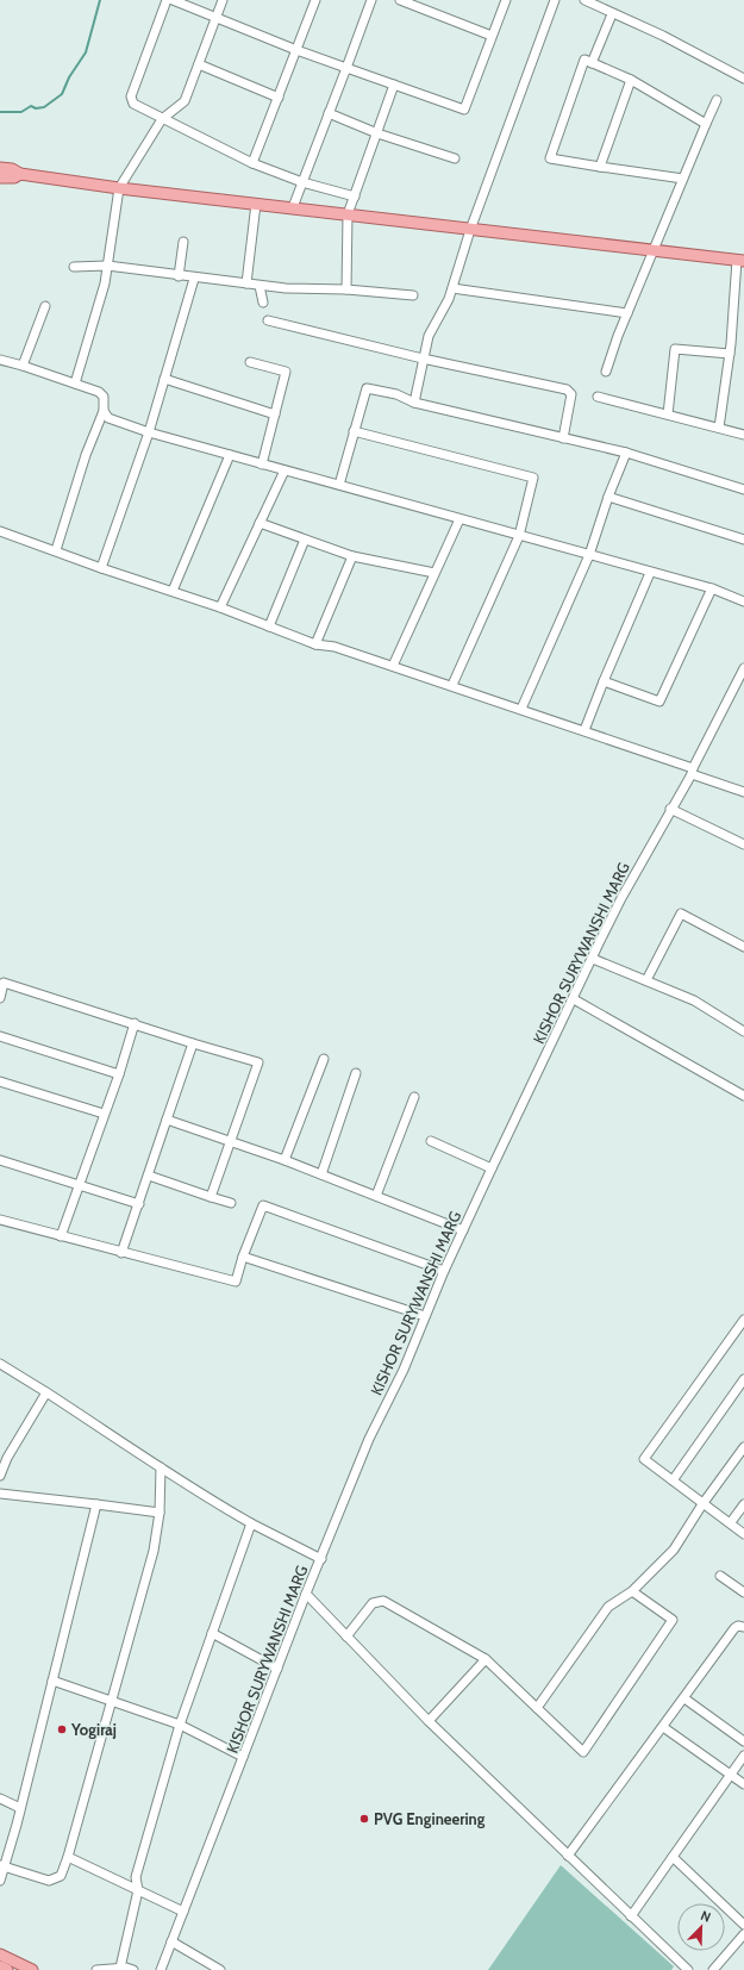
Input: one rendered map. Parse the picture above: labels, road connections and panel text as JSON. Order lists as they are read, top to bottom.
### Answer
{
  "streets": {
    "street": ["KISHOR SURYWANSHI MARG"]
  },
  "places": ["Yogiraj", "PVG Engineering"],
  "north": "top right"
}
